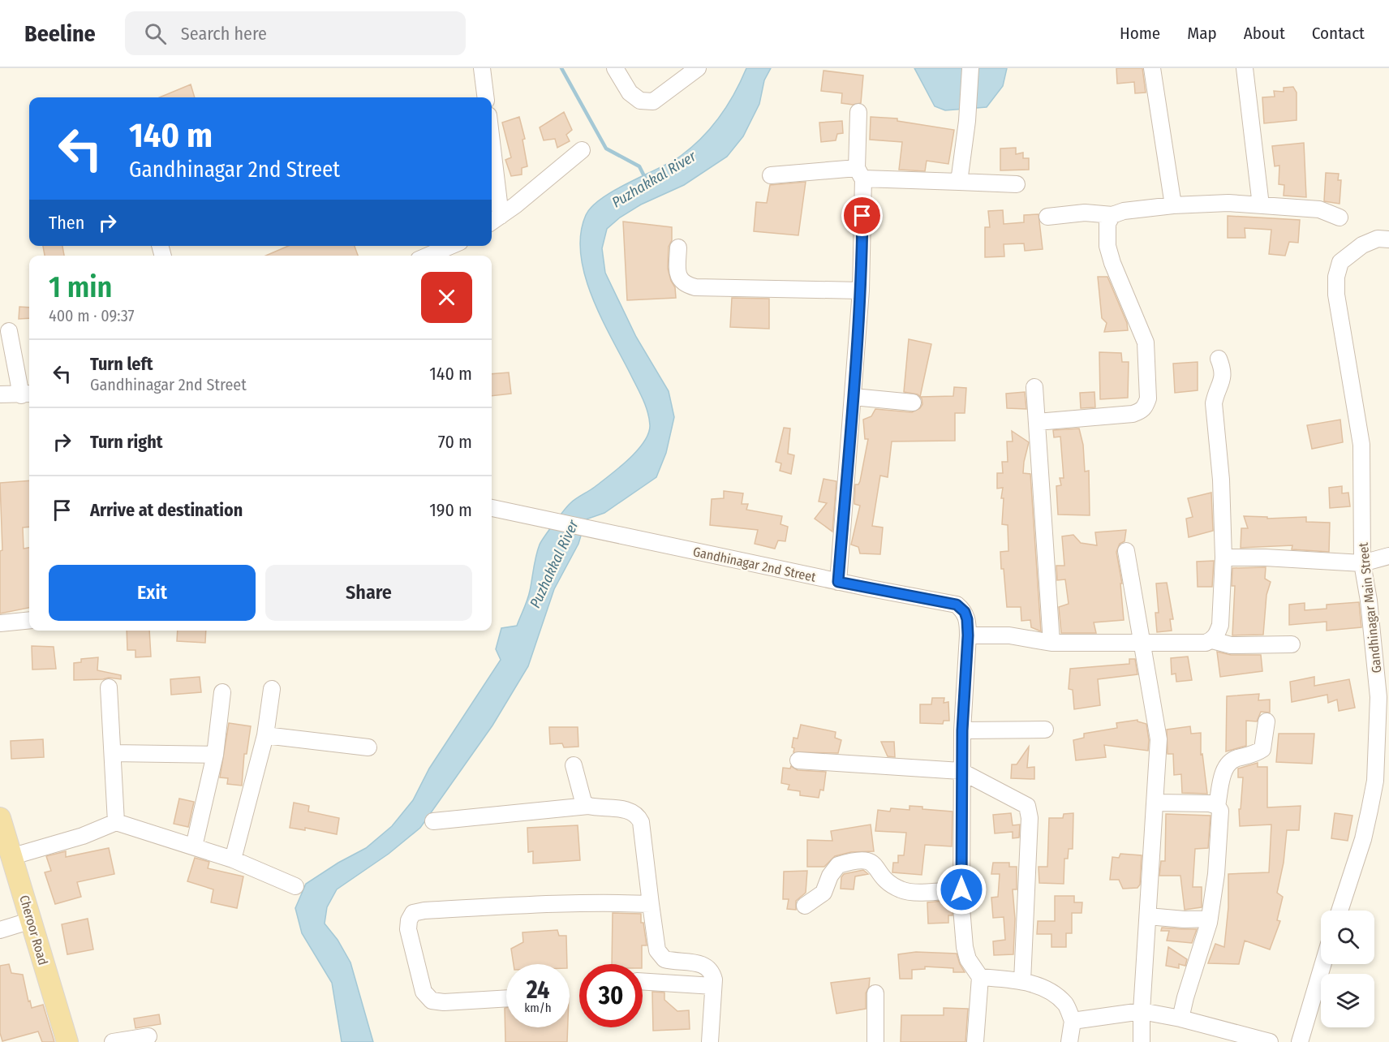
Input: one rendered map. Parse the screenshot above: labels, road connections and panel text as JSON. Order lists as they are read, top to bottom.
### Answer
{
  "streets": {
    "main road": ["Cheroor Road"],
    "street": ["Gandhinagar 2nd Street", "Gandhinagar Main Street"]
  },
  "water": ["Puzhakkal River"],
  "page": {
    "header": "Beeline",
    "search": "Search here",
    "nav": [
      "Home",
      "Map",
      "About",
      "Contact"
    ],
    "turn": ["140 m", "Gandhinagar 2nd Street"],
    "then": "Then",
    "heading": ["1 min", "400 m · 09:37"],
    "list": [
      {
        "name": "Turn left",
        "note": "Gandhinagar 2nd Street",
        "value": "140 m"
      },
      {
        "name": "Turn right",
        "value": "70 m"
      },
      {
        "name": "Arrive at destination",
        "value": "190 m"
      }
    ],
    "buttons": ["Exit", "Share"],
    "speed": "24 km/h",
    "limit": "30"
  }
}
